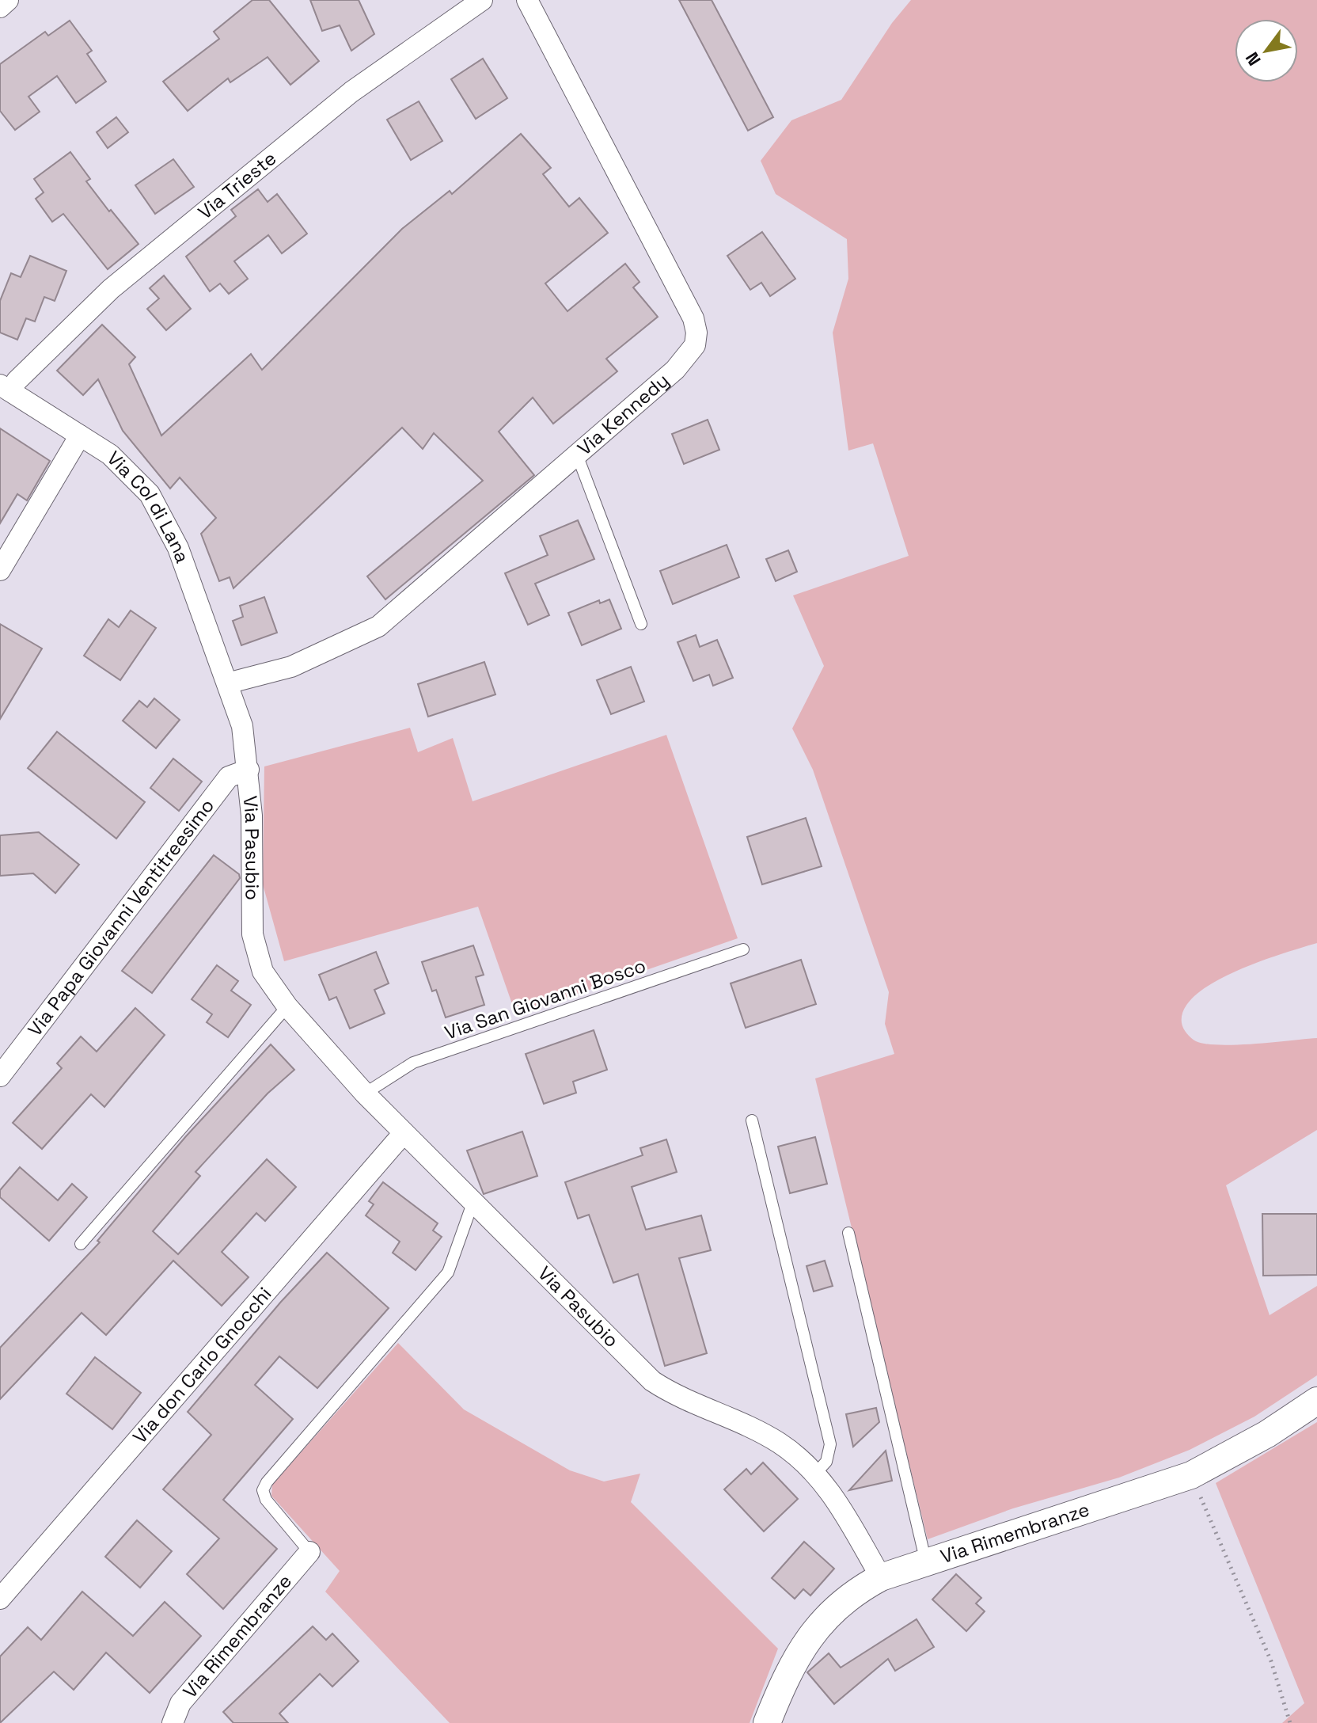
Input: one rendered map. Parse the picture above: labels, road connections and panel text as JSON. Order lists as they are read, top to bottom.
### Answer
{
  "streets": {
    "street": [
      "Via Trieste",
      "Via Kennedy",
      "Via Col di Lana",
      "Via Pasubio",
      "Via Papa Giovanni Ventitreesimo",
      "Via don Carlo Gnocchi",
      "Via Rimembranze"
    ],
    "lane": ["Via San Giovanni Bosco"]
  },
  "crossings": [
    ["Via Trieste", "Via Col di Lana"],
    ["Via Kennedy", "Via Col di Lana"],
    ["Via Kennedy", "Via Pasubio"],
    ["Via Col di Lana", "Via Pasubio"],
    ["Via Pasubio", "Via Papa Giovanni Ventitreesimo"],
    ["Via Pasubio", "Via San Giovanni Bosco"],
    ["Via Pasubio", "Via don Carlo Gnocchi"],
    ["Via Pasubio", "Via Rimembranze"]
  ],
  "north": "bottom left"
}
